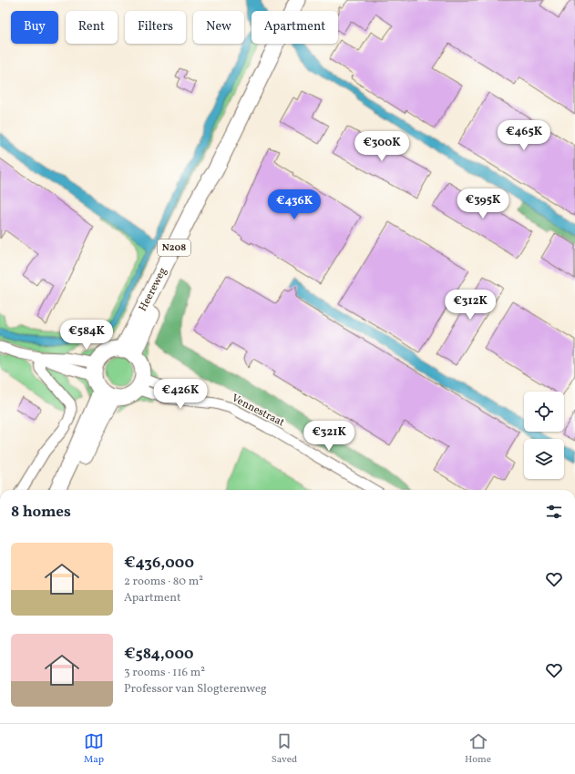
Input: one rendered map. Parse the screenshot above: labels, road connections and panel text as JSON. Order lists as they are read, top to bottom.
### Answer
{
  "streets": {
    "main road": ["N208", "Heereweg"],
    "street": ["Vennestraat"]
  },
  "crossings": [
    ["Heereweg", "Vennestraat"]
  ],
  "page": {
    "chip": [
      "Buy",
      "Rent",
      "Filters",
      "New",
      "Apartment"
    ],
    "price": [
      "€465K",
      "€300K",
      "€395K",
      "€436K",
      "€312K",
      "€584K",
      "€426K",
      "€321K"
    ],
    "heading": "8 homes",
    "list": [
      {
        "name": "€436,000",
        "note": "2 rooms · 80 m² · Apartment"
      },
      {
        "name": "€584,000",
        "note": "3 rooms · 116 m² · Professor van Slogterenweg"
      }
    ],
    "tabs": ["Map", "Saved", "Home"]
  }
}
